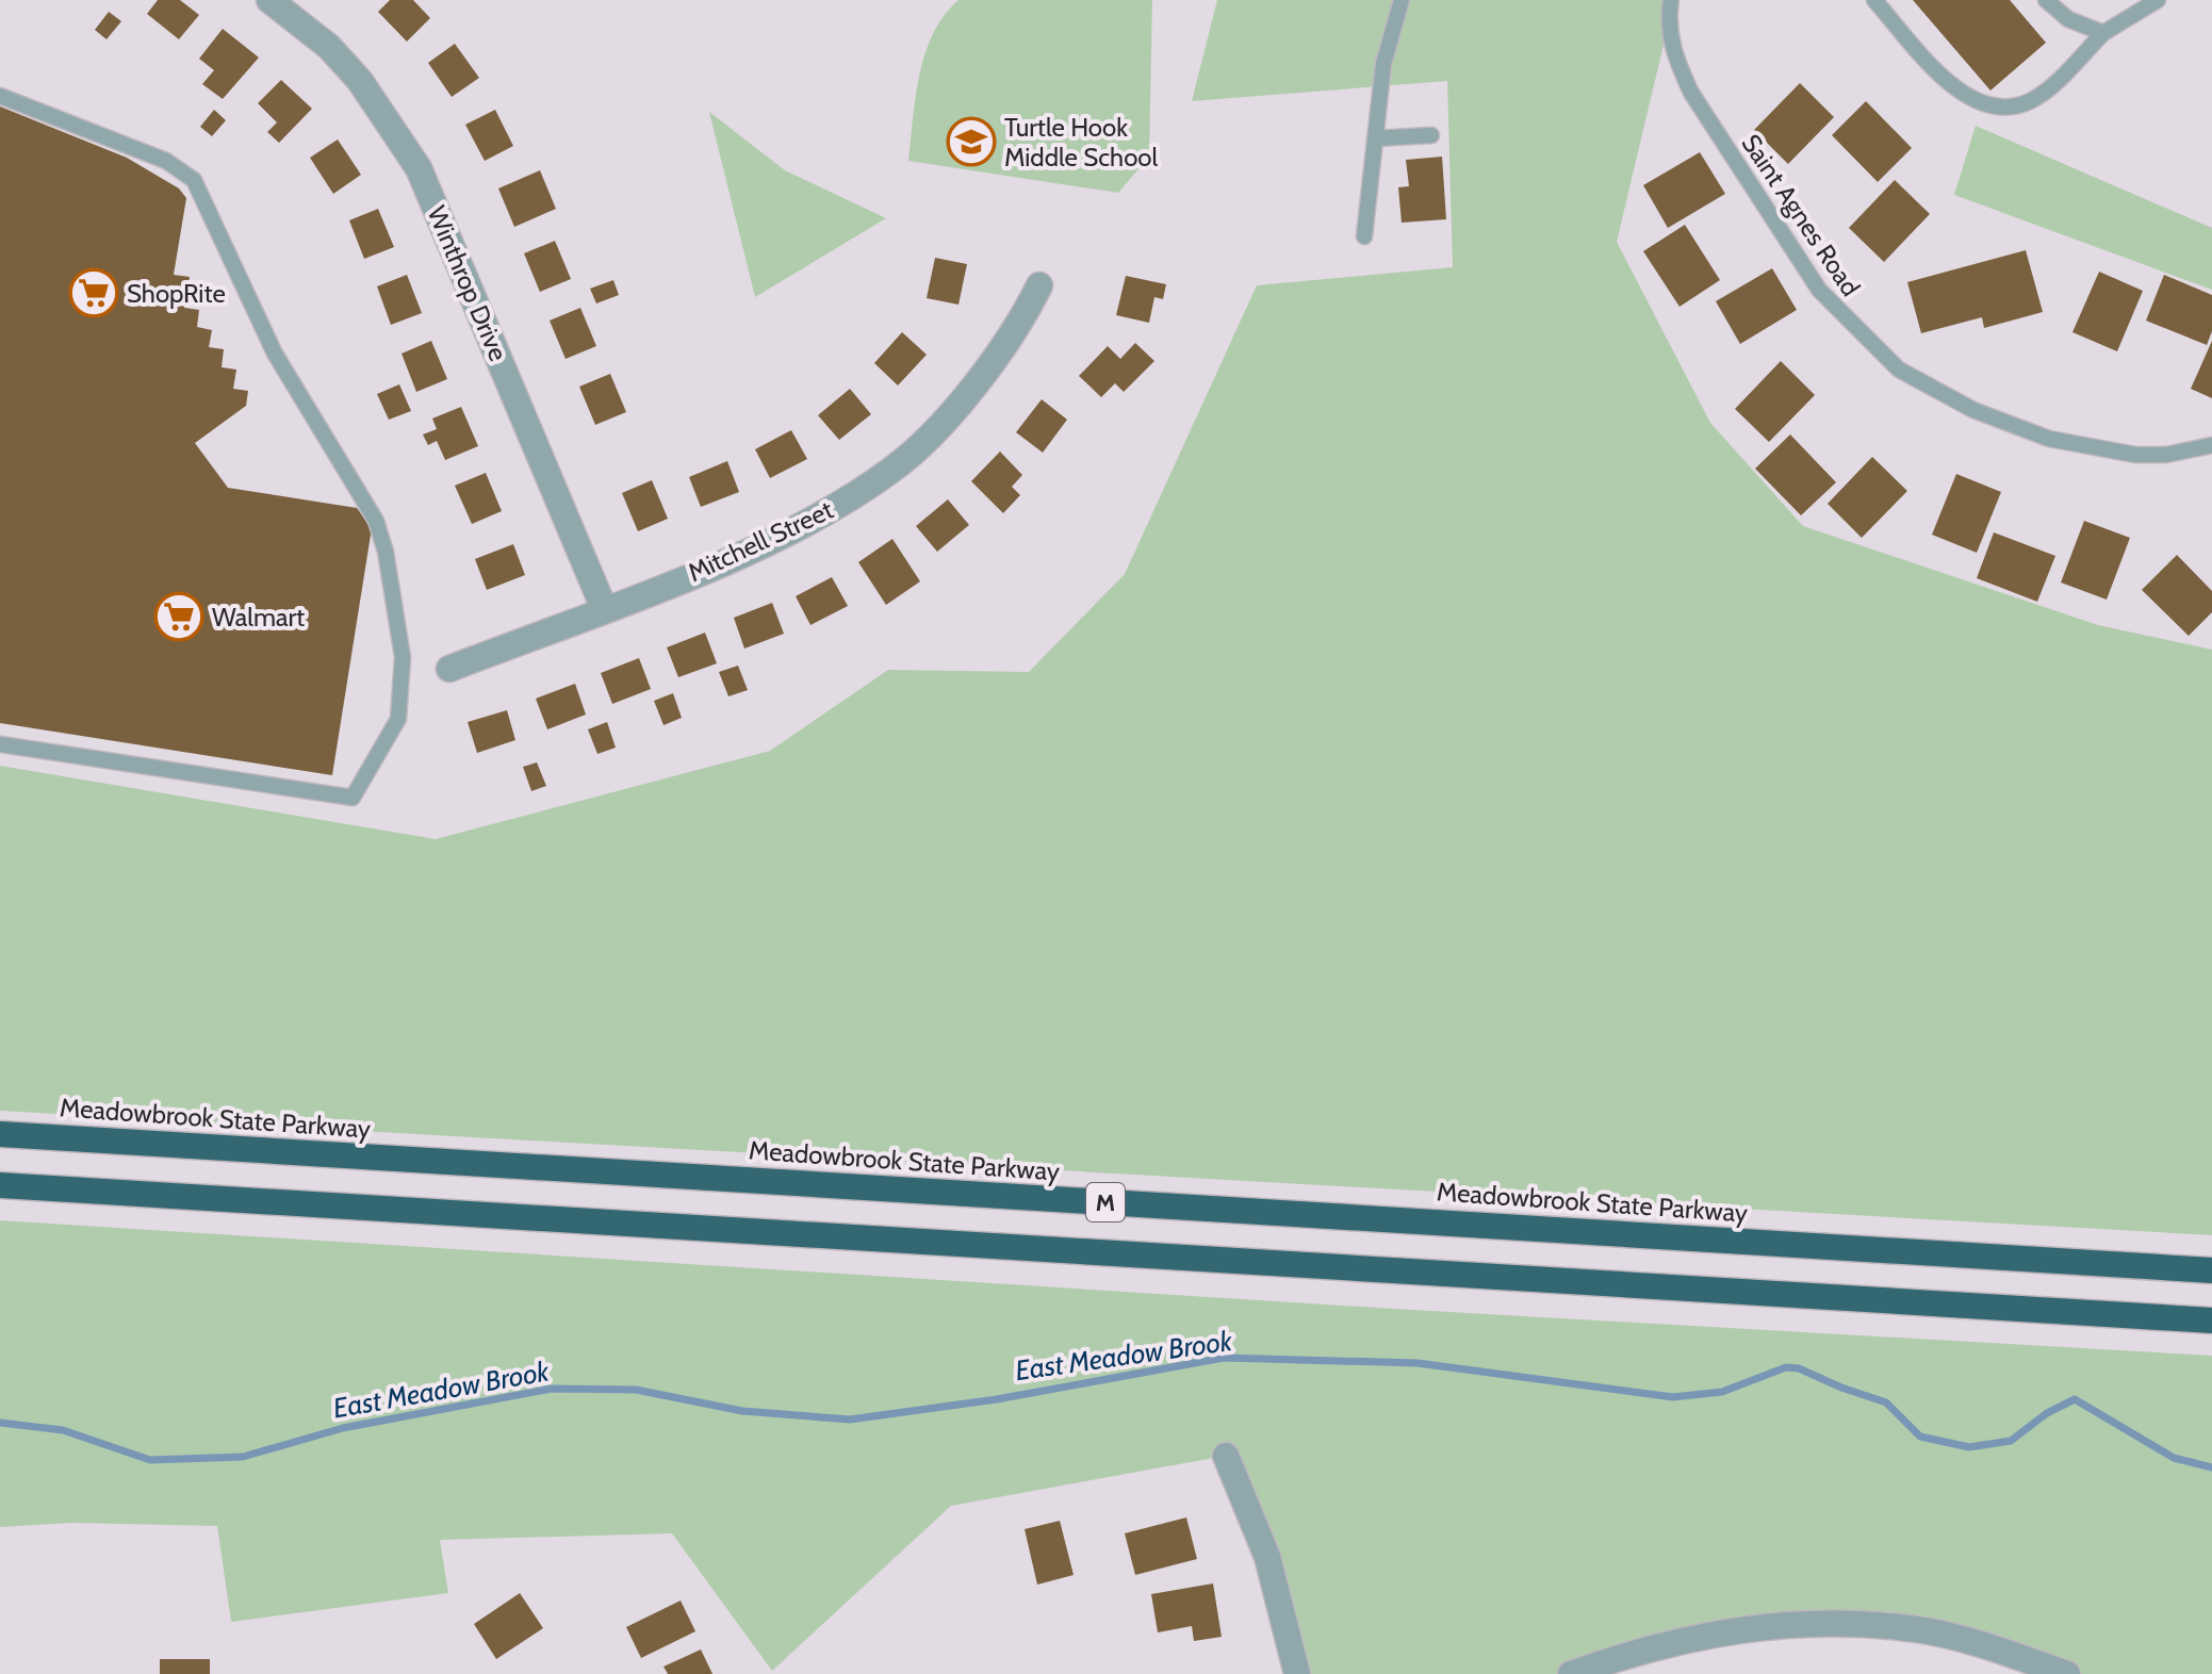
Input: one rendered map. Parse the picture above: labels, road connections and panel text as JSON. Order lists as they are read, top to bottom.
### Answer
{
  "streets": {
    "highway": ["Meadowbrook State Parkway", "M"],
    "street": ["Winthrop Drive", "Mitchell Street"],
    "lane": ["Saint Agnes Road"]
  },
  "crossings": [
    ["Winthrop Drive", "Mitchell Street"]
  ],
  "water": ["East Meadow Brook"],
  "places": {
    "school or university": ["Turtle Hook Middle School"],
    "supermarket": ["ShopRite", "Walmart"]
  }
}
